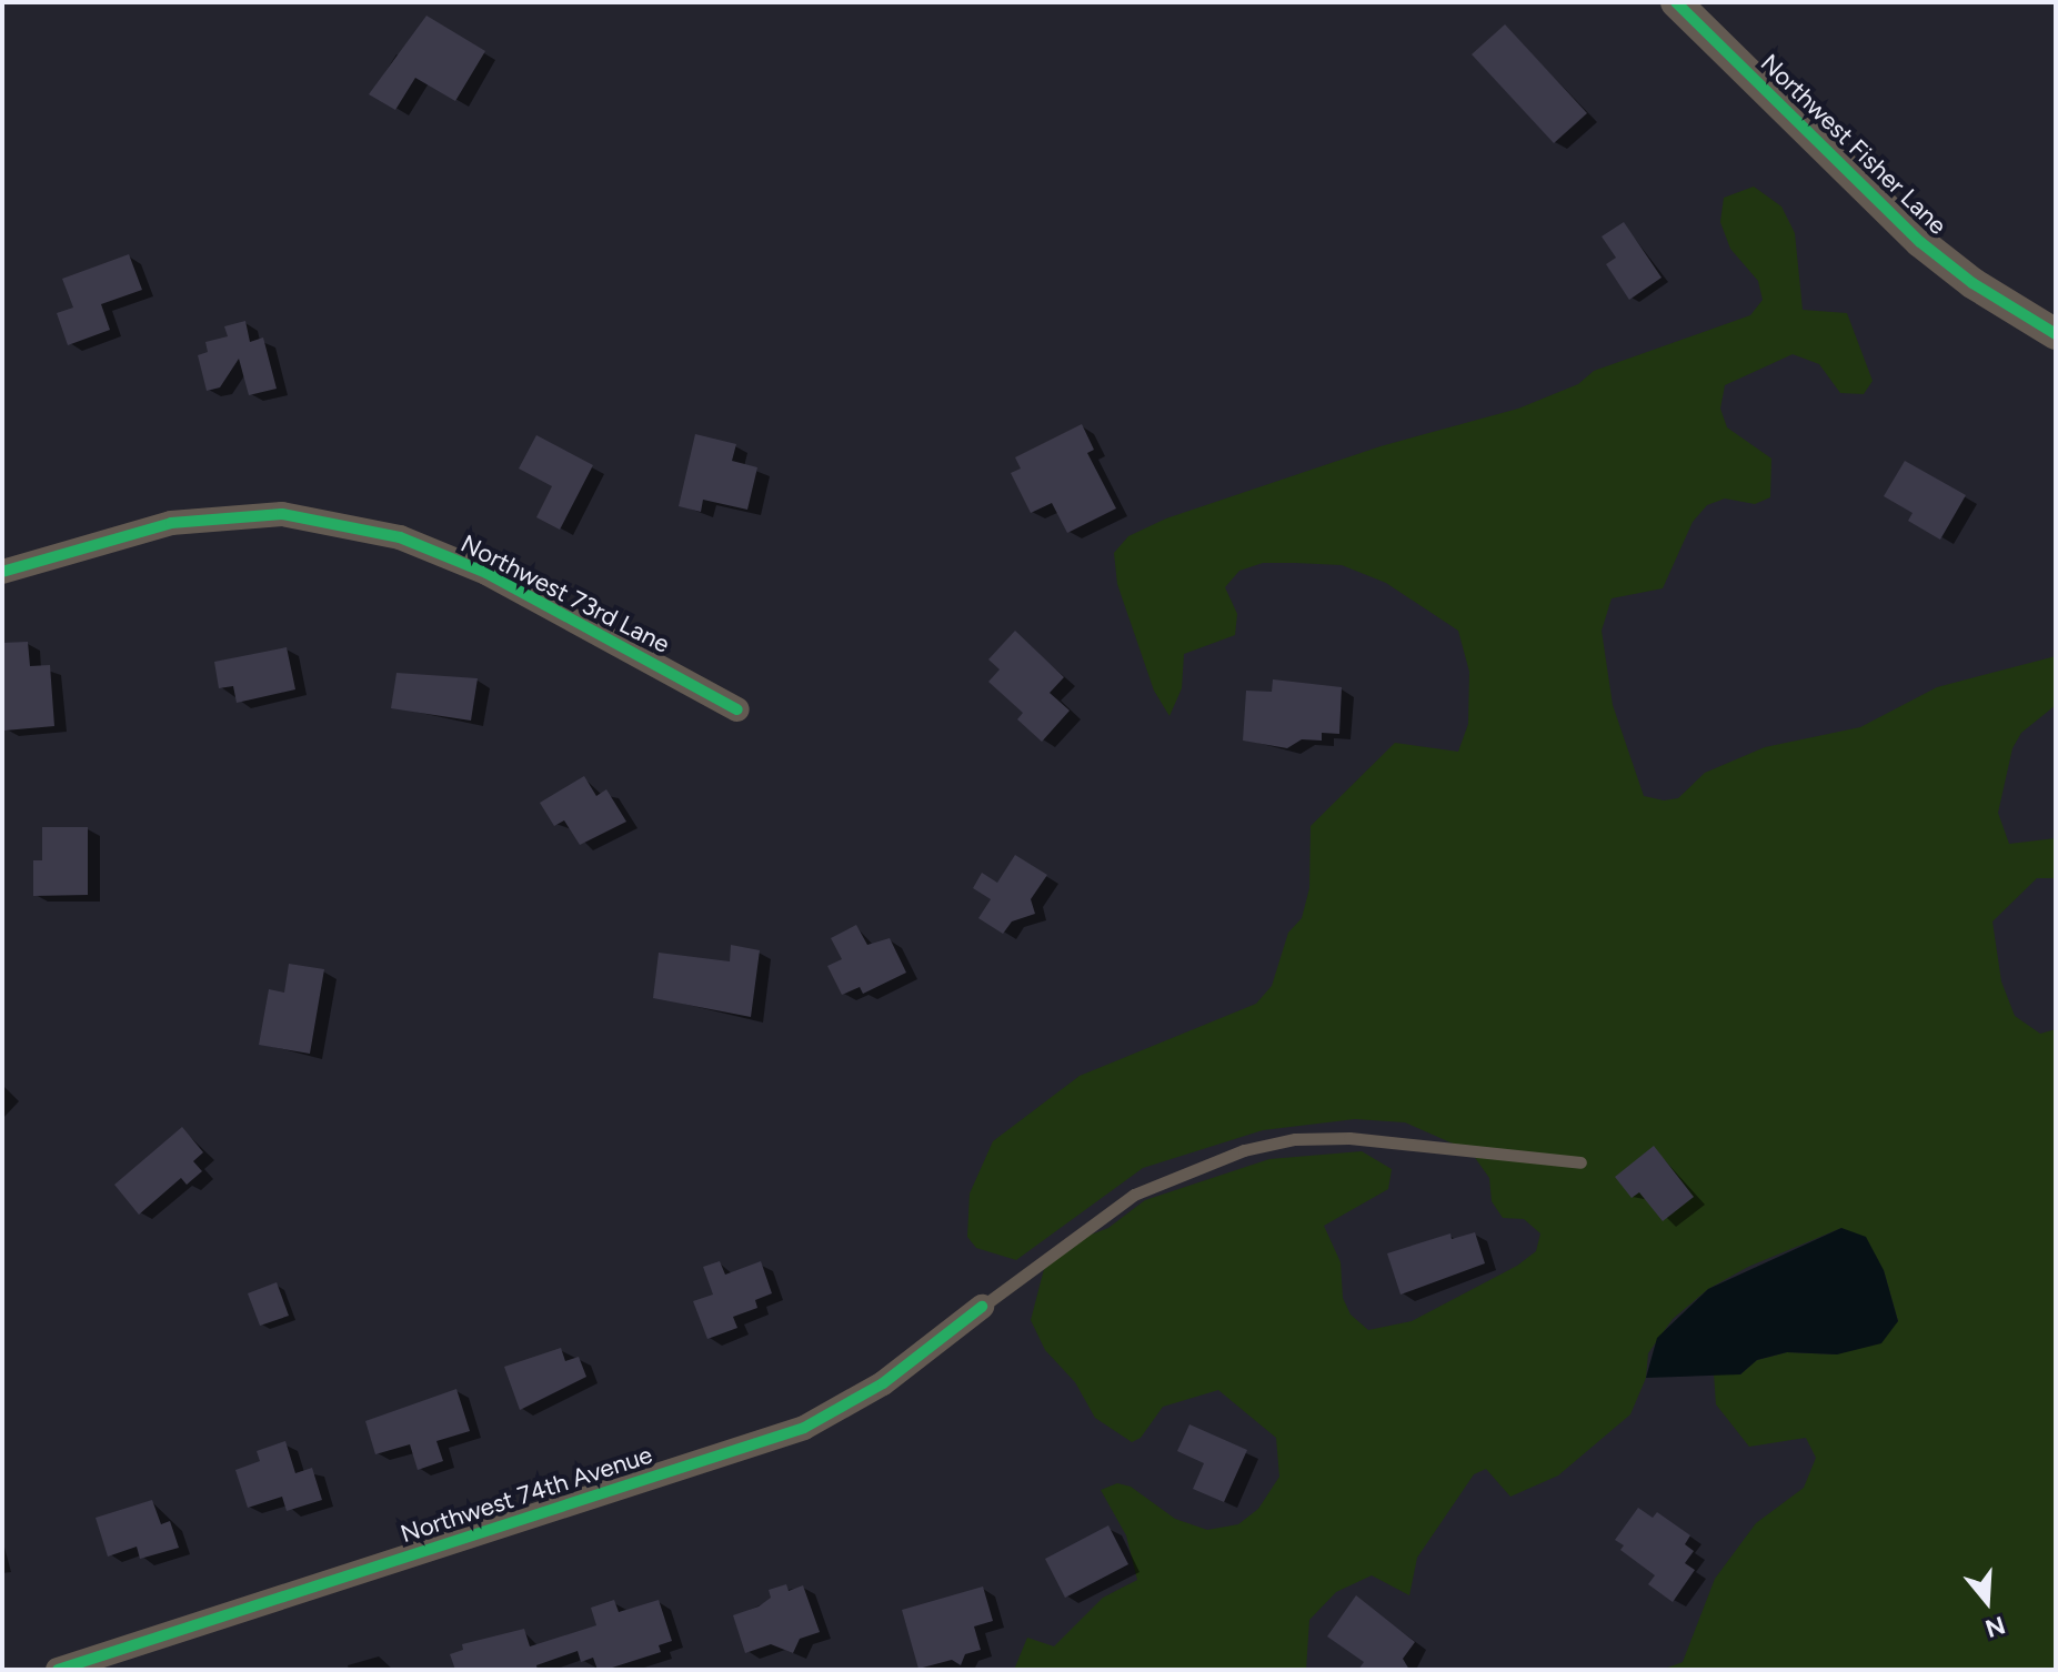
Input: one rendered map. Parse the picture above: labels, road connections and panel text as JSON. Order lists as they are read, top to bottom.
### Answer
{
  "streets": {
    "street": ["Northwest Fisher Lane", "Northwest 73rd Lane", "Northwest 74th Avenue"]
  },
  "north": "bottom"
}
